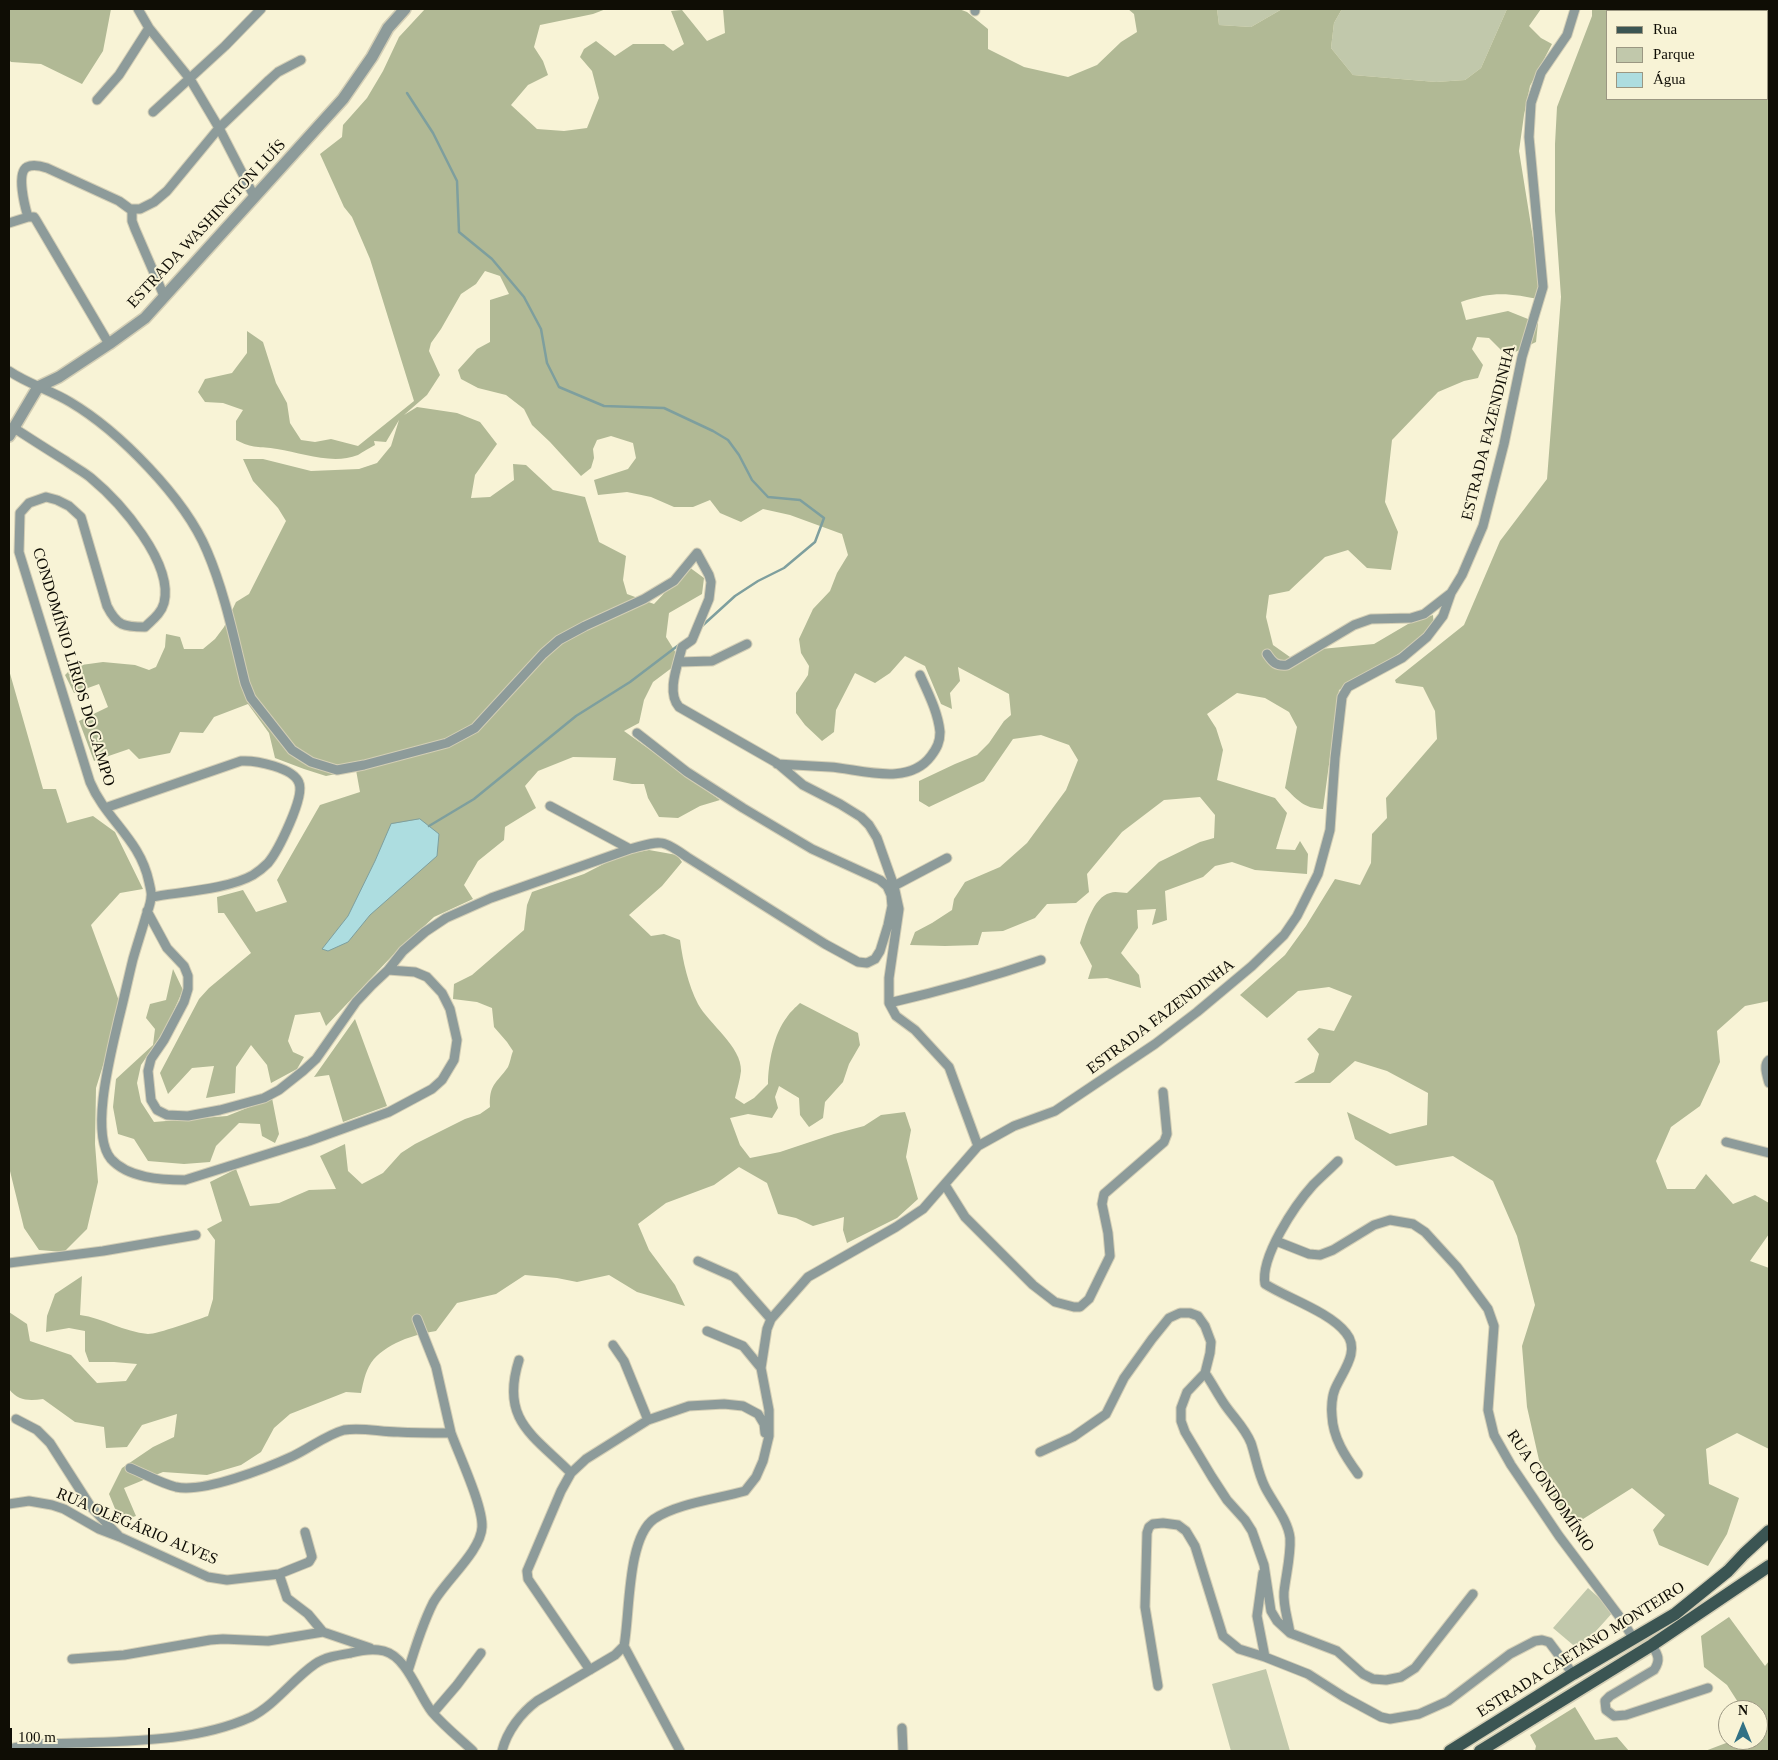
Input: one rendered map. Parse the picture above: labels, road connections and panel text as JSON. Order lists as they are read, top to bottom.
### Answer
{
  "streets": {
    "main road": ["ESTRADA CAETANO MONTEIRO"],
    "street": [
      "ESTRADA WASHINGTON LUÍS",
      "ESTRADA FAZENDINHA",
      "CONDOMÍNIO LÍRIOS DO CAMPO",
      "RUA CONDOMÍNIO",
      "RUA OLEGÁRIO ALVES"
    ]
  },
  "crossings": [
    ["RUA CONDOMÍNIO", "ESTRADA CAETANO MONTEIRO"]
  ],
  "legend": ["Rua", "Parque", "Água"],
  "scale_bar": "100 m",
  "north": "top"
}
